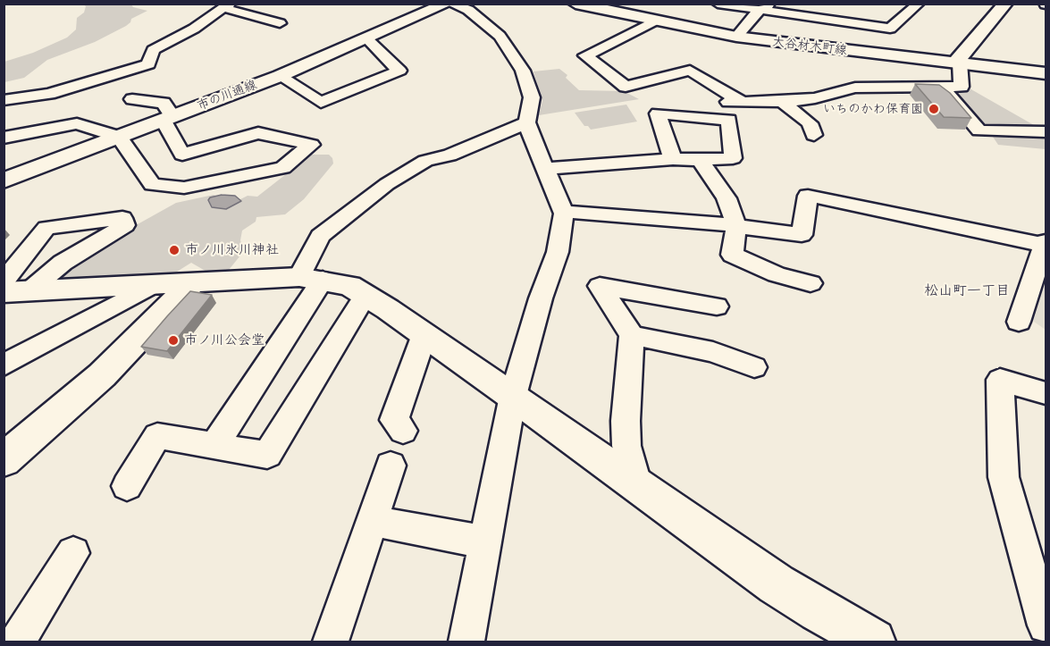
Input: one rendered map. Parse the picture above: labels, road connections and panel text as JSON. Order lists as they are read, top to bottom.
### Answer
{
  "streets": {
    "street": ["大谷材木町線", "市の川通線"]
  },
  "districts": ["松山町一丁目"],
  "places": ["いちのかわ保育園", "市ノ川氷川神社", "市ノ川公会堂"]
}
